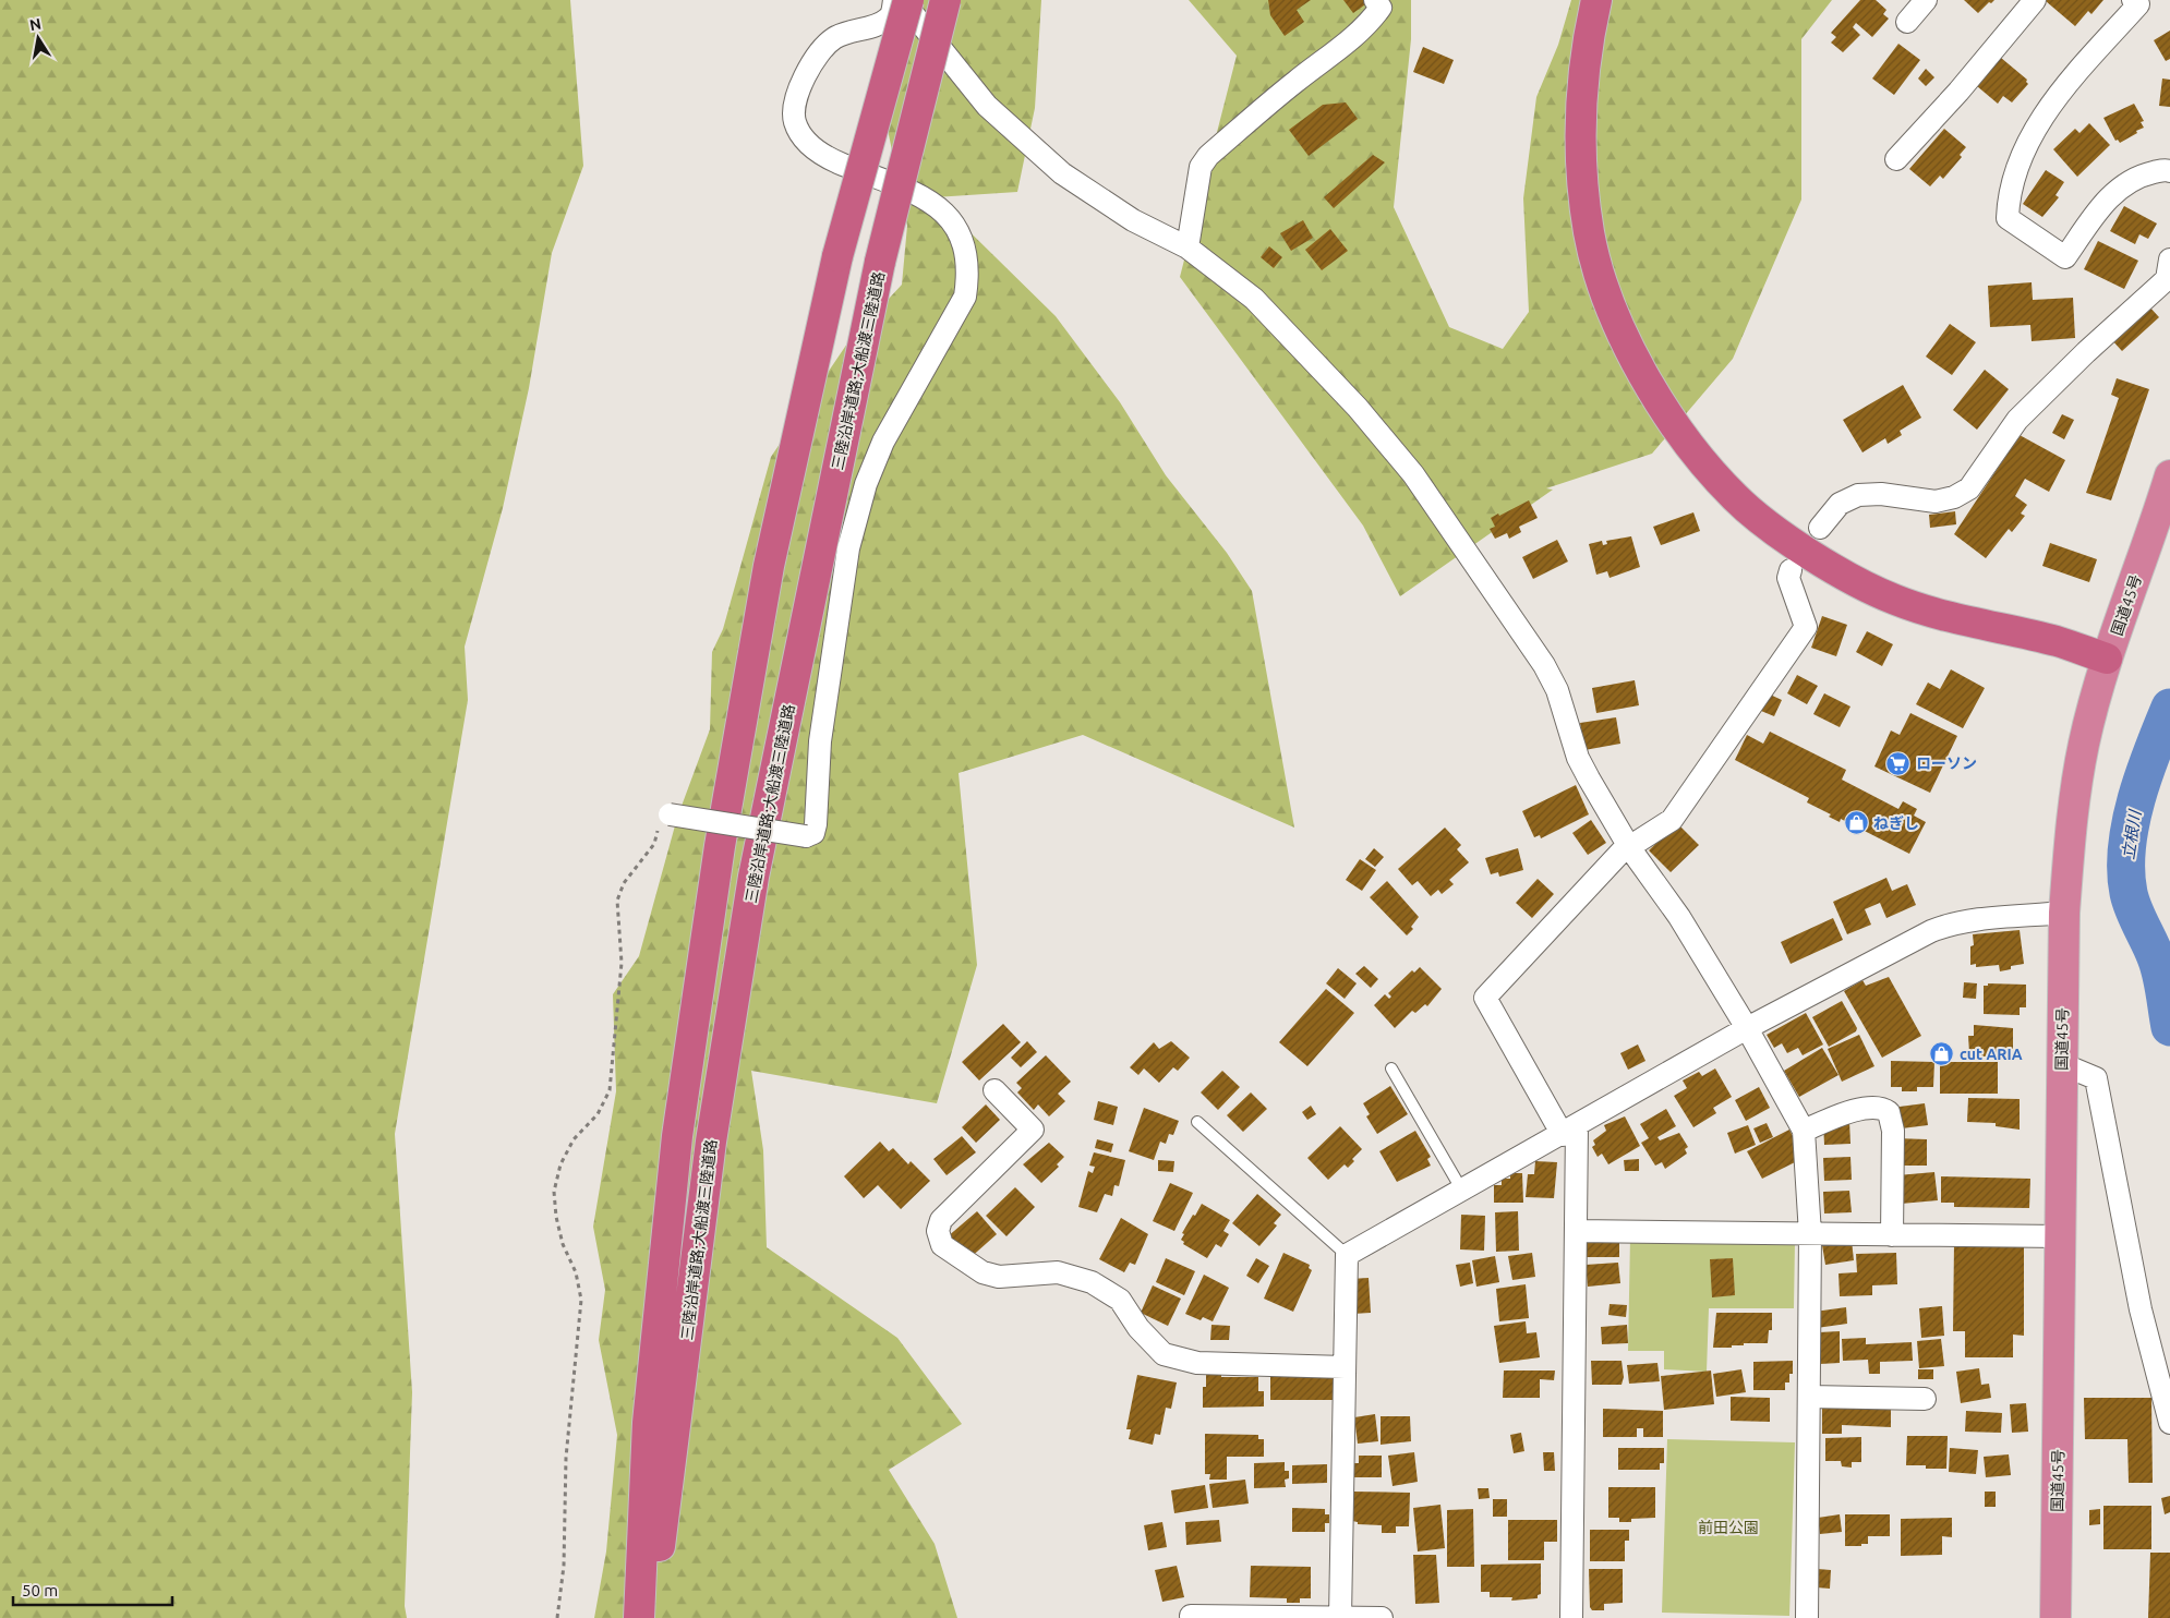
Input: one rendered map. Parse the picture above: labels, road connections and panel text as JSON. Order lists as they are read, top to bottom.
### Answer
{
  "streets": {
    "highway": ["三陸沿岸道路;大船渡三陸道路", "国道45号"]
  },
  "water": ["立根川"],
  "parks": ["前田公園"],
  "places": {
    "supermarket": ["ローソン"],
    "shop": ["ねぎし", "cut ARIA"]
  },
  "scale_bar": "50 m",
  "north": "top"
}
